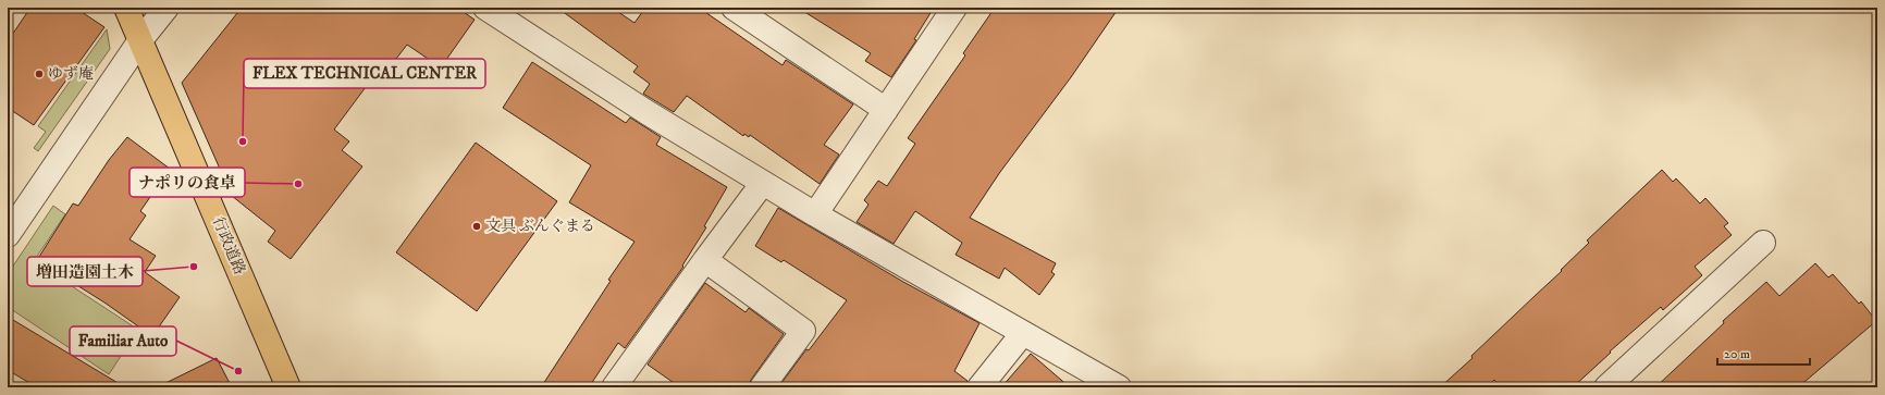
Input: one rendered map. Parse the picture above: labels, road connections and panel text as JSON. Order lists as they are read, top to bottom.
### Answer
{
  "streets": {
    "highway": ["行政道路"]
  },
  "places": [
    "ゆず庵",
    "FLEX TECHNICAL CENTER",
    "ナポリの食卓",
    "文具 ぶんぐまる",
    "増田造園土木",
    "Familiar Auto"
  ],
  "scale_bar": "20 m"
}
